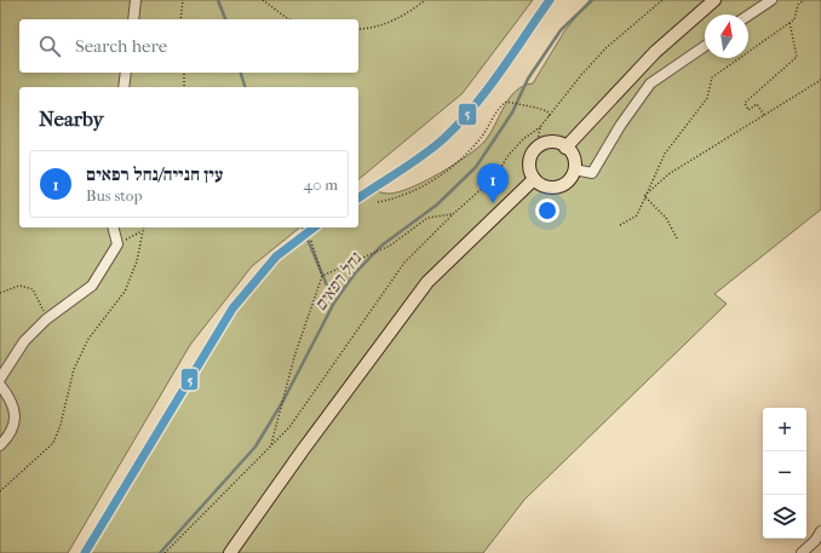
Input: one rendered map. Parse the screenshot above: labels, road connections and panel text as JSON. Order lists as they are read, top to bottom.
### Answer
{
  "water": ["נחל רפאים"],
  "lines": ["transit line 5"],
  "north": "top",
  "page": {
    "search": "Search here",
    "heading": "Nearby",
    "list": [
      {
        "mark": "1",
        "name": "עין חנייה/נחל רפאים",
        "note": "Bus stop",
        "value": "40 m"
      }
    ],
    "pins": "1",
    "map_buttons": ["+", "−"]
  }
}
